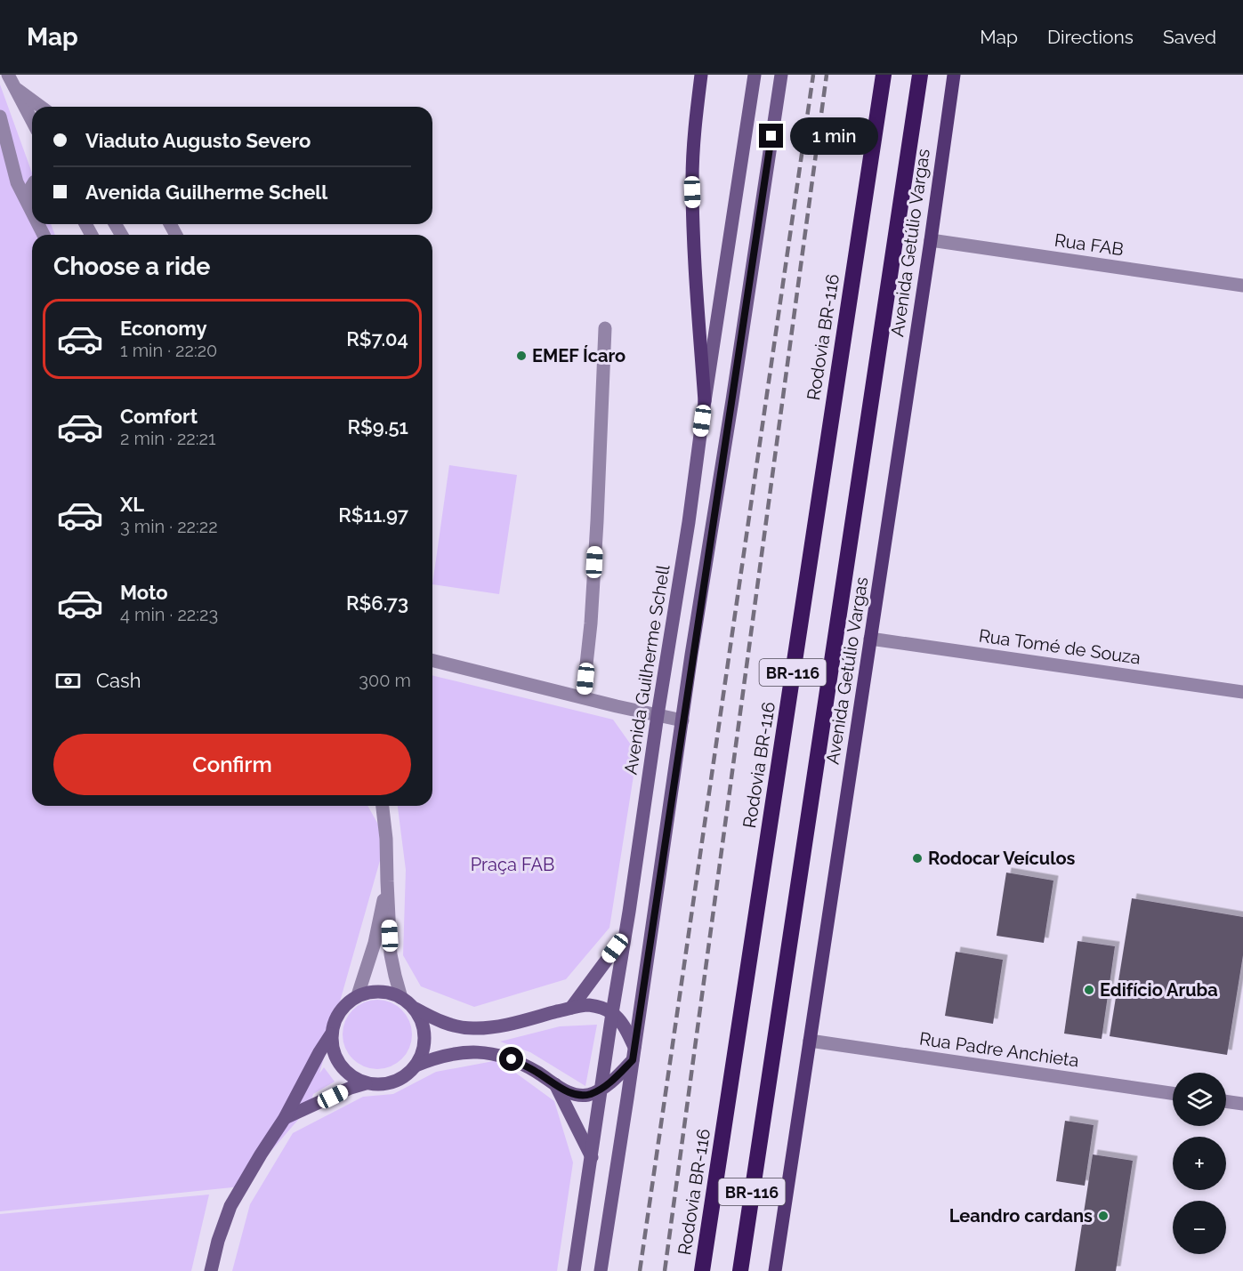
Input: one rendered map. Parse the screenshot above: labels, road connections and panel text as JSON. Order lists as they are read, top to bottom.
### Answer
{
  "streets": {
    "highway": ["Rodovia BR-116", "BR-116"],
    "main road": ["Avenida Getúlio Vargas", "Avenida Guilherme Schell"],
    "street": ["Rua FAB", "Rua Tomé de Souza", "Rua Padre Anchieta"]
  },
  "crossings": [
    ["Avenida Getúlio Vargas", "Rua FAB"],
    ["Avenida Getúlio Vargas", "Rua Tomé de Souza"],
    ["Avenida Getúlio Vargas", "Rua Padre Anchieta"]
  ],
  "parks": ["Praça FAB"],
  "places": [
    "EMEF Ícaro",
    "Rodocar Veículos",
    "Edifício Aruba",
    "Leandro cardans"
  ],
  "page": {
    "header": "Map",
    "nav": ["Map", "Directions", "Saved"],
    "banner": ["Viaduto Augusto Severo", "Avenida Guilherme Schell"],
    "bubble": "1 min",
    "heading": "Choose a ride",
    "list": [
      {
        "name": "Economy",
        "note": "1 min · 22:20",
        "value": "R$7.04"
      },
      {
        "name": "Comfort",
        "note": "2 min · 22:21",
        "value": "R$9.51"
      },
      {
        "name": "XL",
        "note": "3 min · 22:22",
        "value": "R$11.97"
      },
      {
        "name": "Moto",
        "note": "4 min · 22:23",
        "value": "R$6.73"
      }
    ],
    "pay": ["Cash", "300 m"],
    "buttons": "Confirm",
    "map_buttons": ["+", "−"]
  }
}
